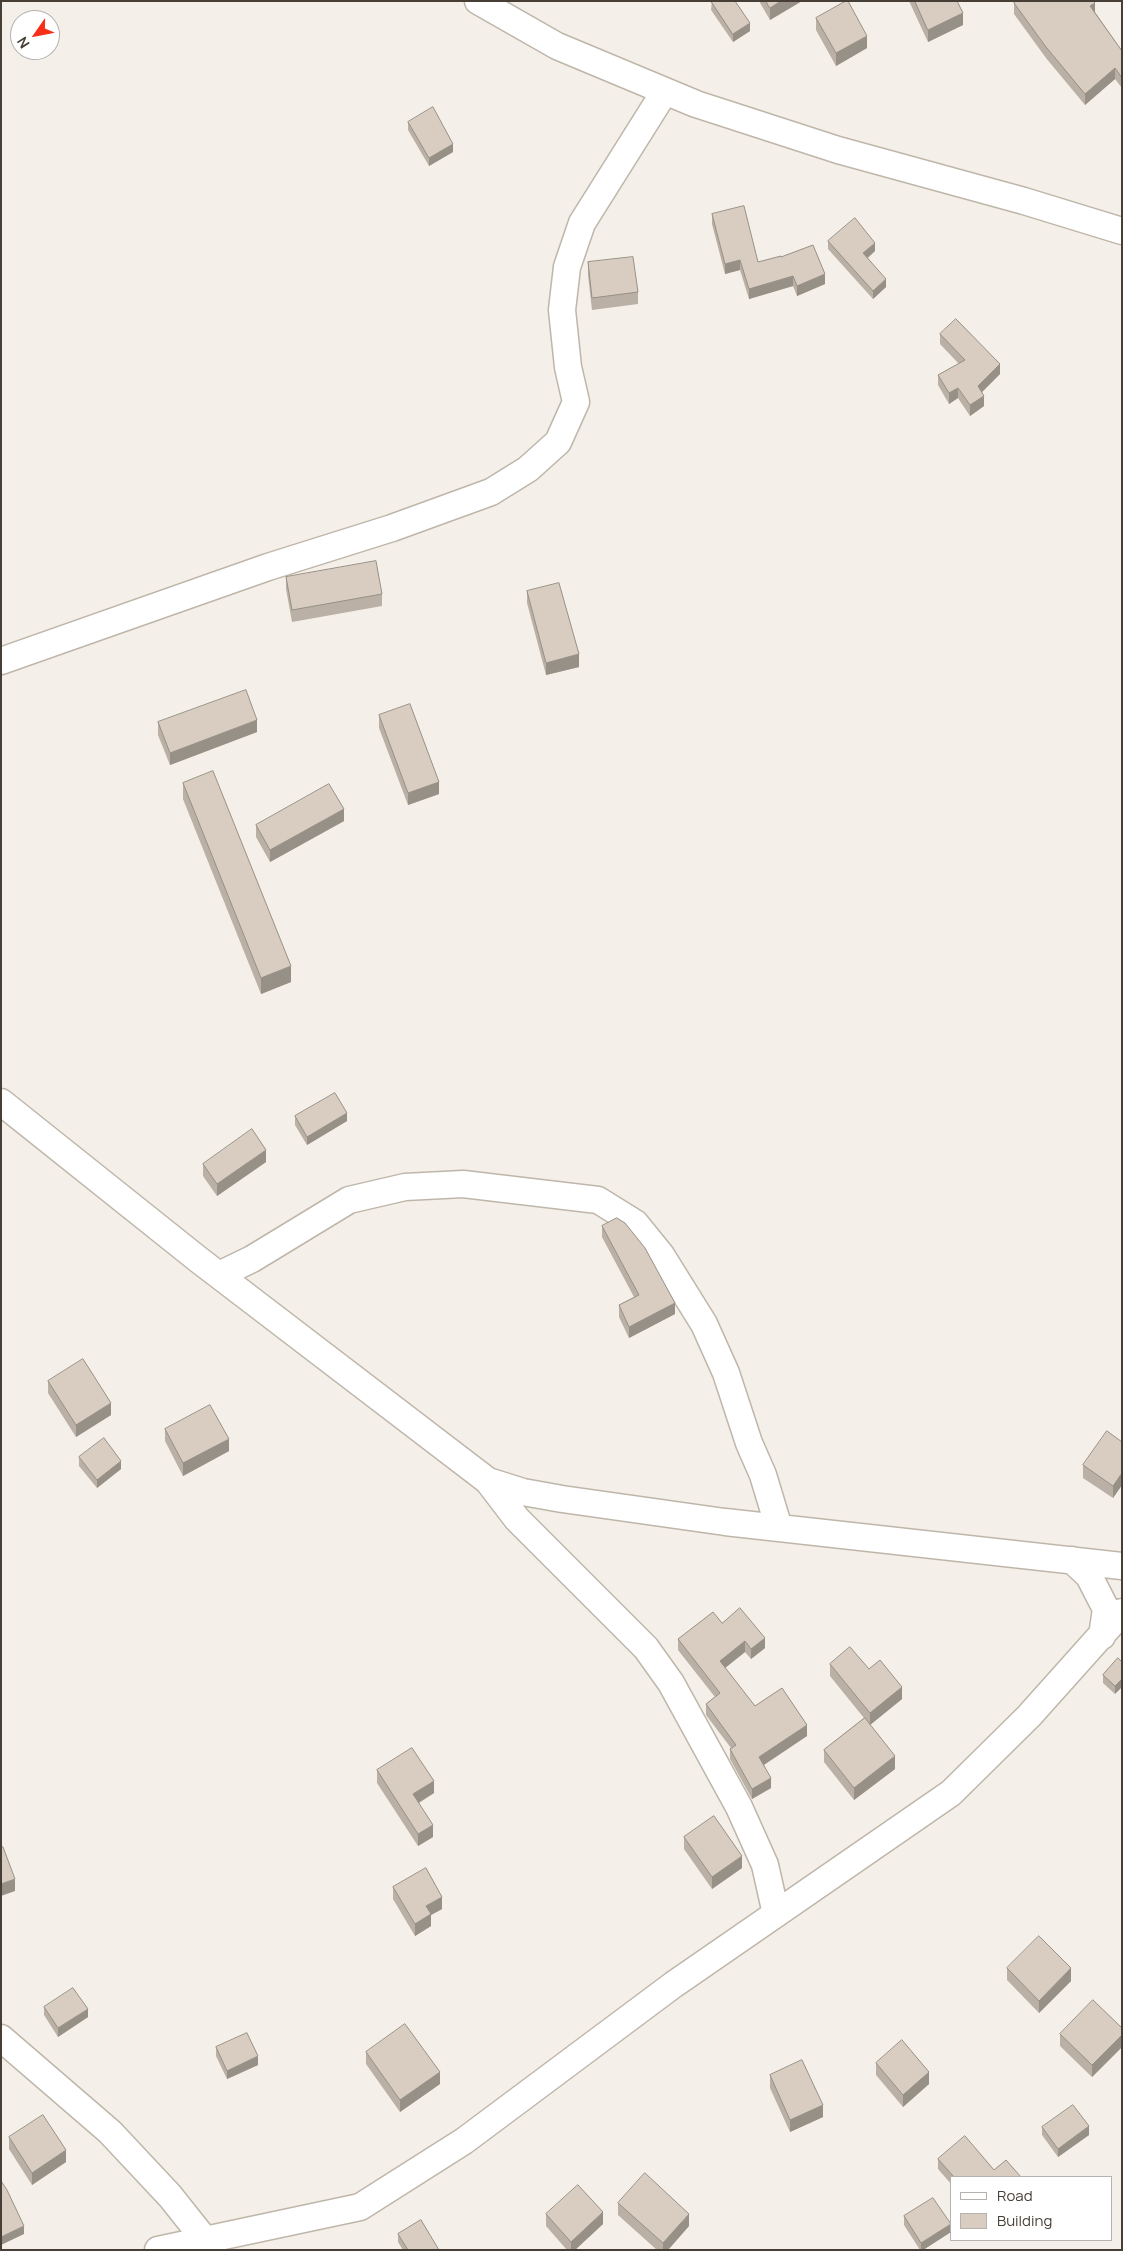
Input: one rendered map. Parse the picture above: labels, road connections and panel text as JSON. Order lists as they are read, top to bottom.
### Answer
{
  "legend": ["Road", "Building"],
  "north": "bottom left"
}
